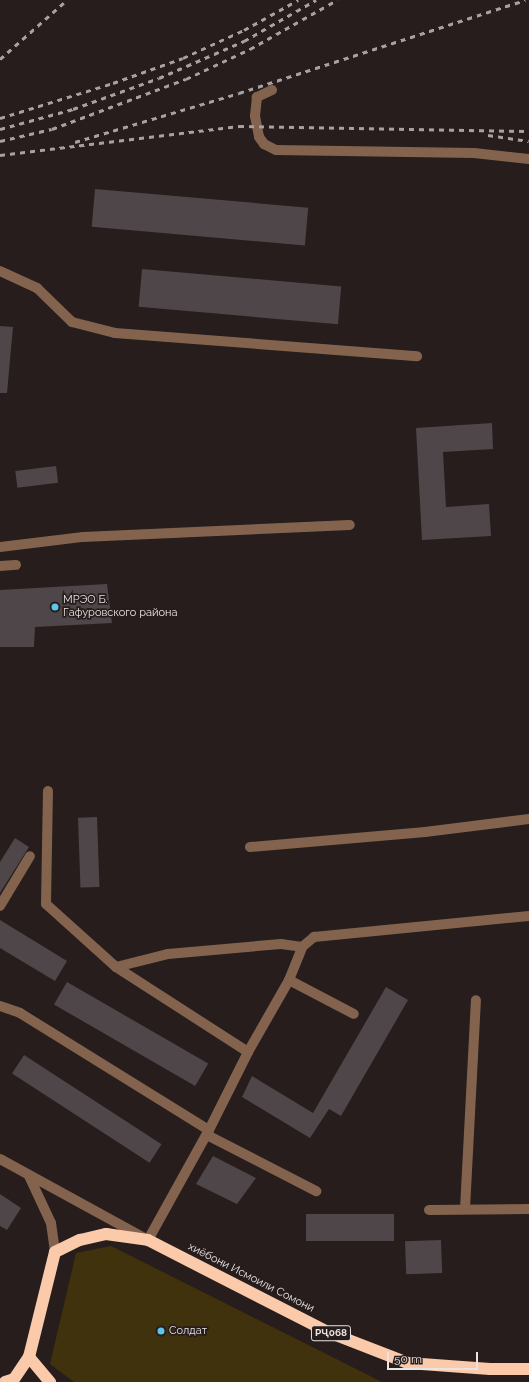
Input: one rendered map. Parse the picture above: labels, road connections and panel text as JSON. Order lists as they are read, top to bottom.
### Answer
{
  "streets": {
    "highway": ["хиёбони Исмоили Сомони", "РҶ068"]
  },
  "crossings": [
    ["хиёбони Исмоили Сомони", "РҶ068"]
  ],
  "places": ["МРЭО Б. Гафуровского района", "Солдат"],
  "scale_bar": "50 m"
}
